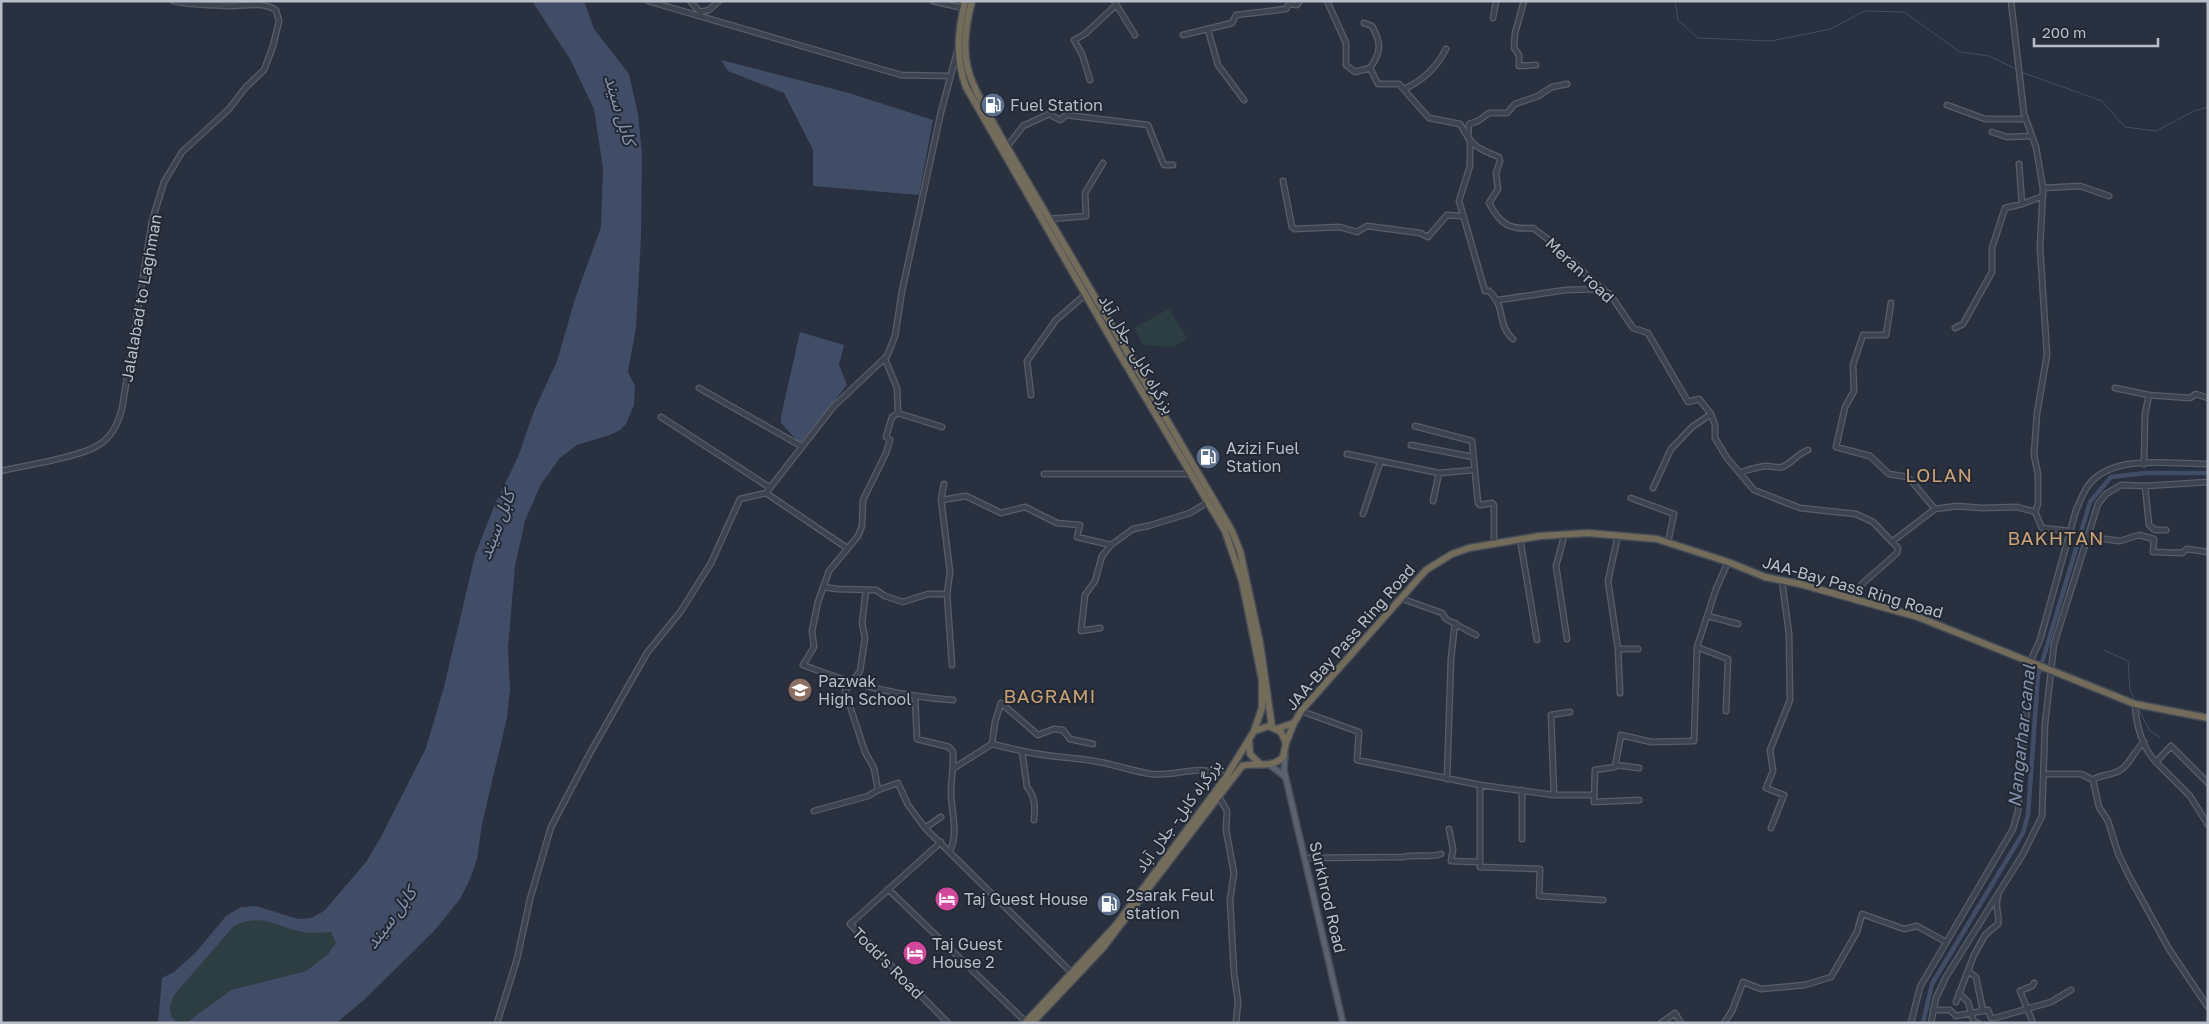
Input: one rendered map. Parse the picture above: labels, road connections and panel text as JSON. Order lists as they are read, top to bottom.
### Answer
{
  "streets": {
    "highway": ["بزرگراه کابل- جلال آباد", "JAA-Bay Pass Ring Road"],
    "main road": ["Surkhrod Road"],
    "street": ["Meran road", "Jalalabad to Laghman", "Todd's Road"]
  },
  "crossings": [
    ["بزرگراه کابل- جلال آباد", "JAA-Bay Pass Ring Road"],
    ["بزرگراه کابل- جلال آباد", "Surkhrod Road"],
    ["JAA-Bay Pass Ring Road", "Surkhrod Road"]
  ],
  "districts": ["LOLAN", "BAKHTAN", "BAGRAMI"],
  "water": ["کابل سيند", "Nangarhar canal"],
  "places": {
    "fuel station": ["Fuel Station", "Azizi Fuel Station", "2sarak Feul station"],
    "school or university": ["Pazwak High School"],
    "hotel": ["Taj Guest House", "Taj Guest House 2"]
  },
  "scale_bar": "200 m"
}
